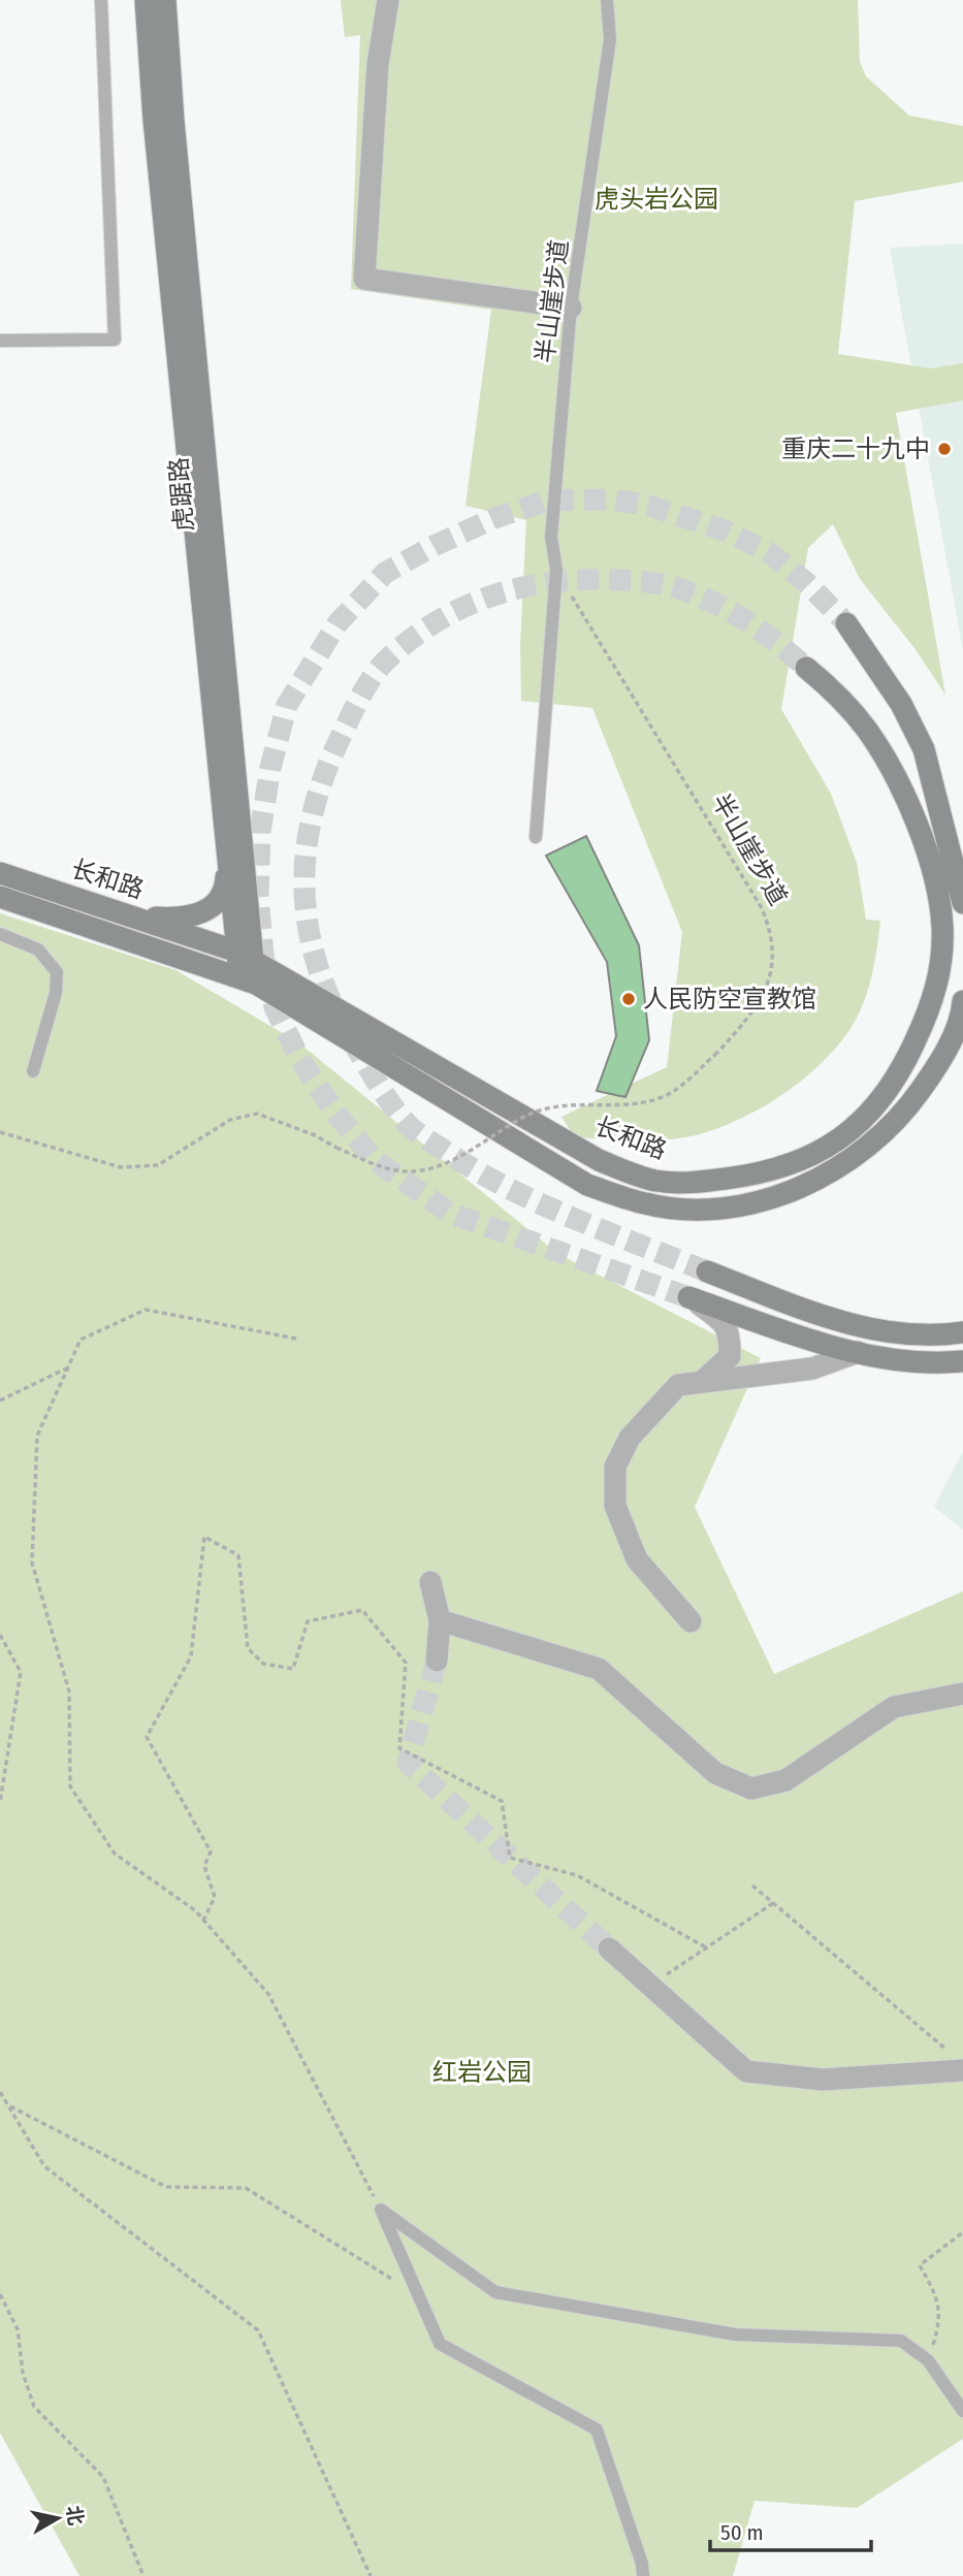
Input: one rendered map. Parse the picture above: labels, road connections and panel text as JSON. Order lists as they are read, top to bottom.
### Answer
{
  "streets": {
    "main road": ["虎踞路", "长和路"],
    "lane": ["半山崖步道"]
  },
  "crossings": [
    ["虎踞路", "长和路"]
  ],
  "parks": ["虎头岩公园", "红岩公园"],
  "places": ["重庆二十九中", "人民防空宣教馆"],
  "scale_bar": "50 m",
  "north": "right"
}
